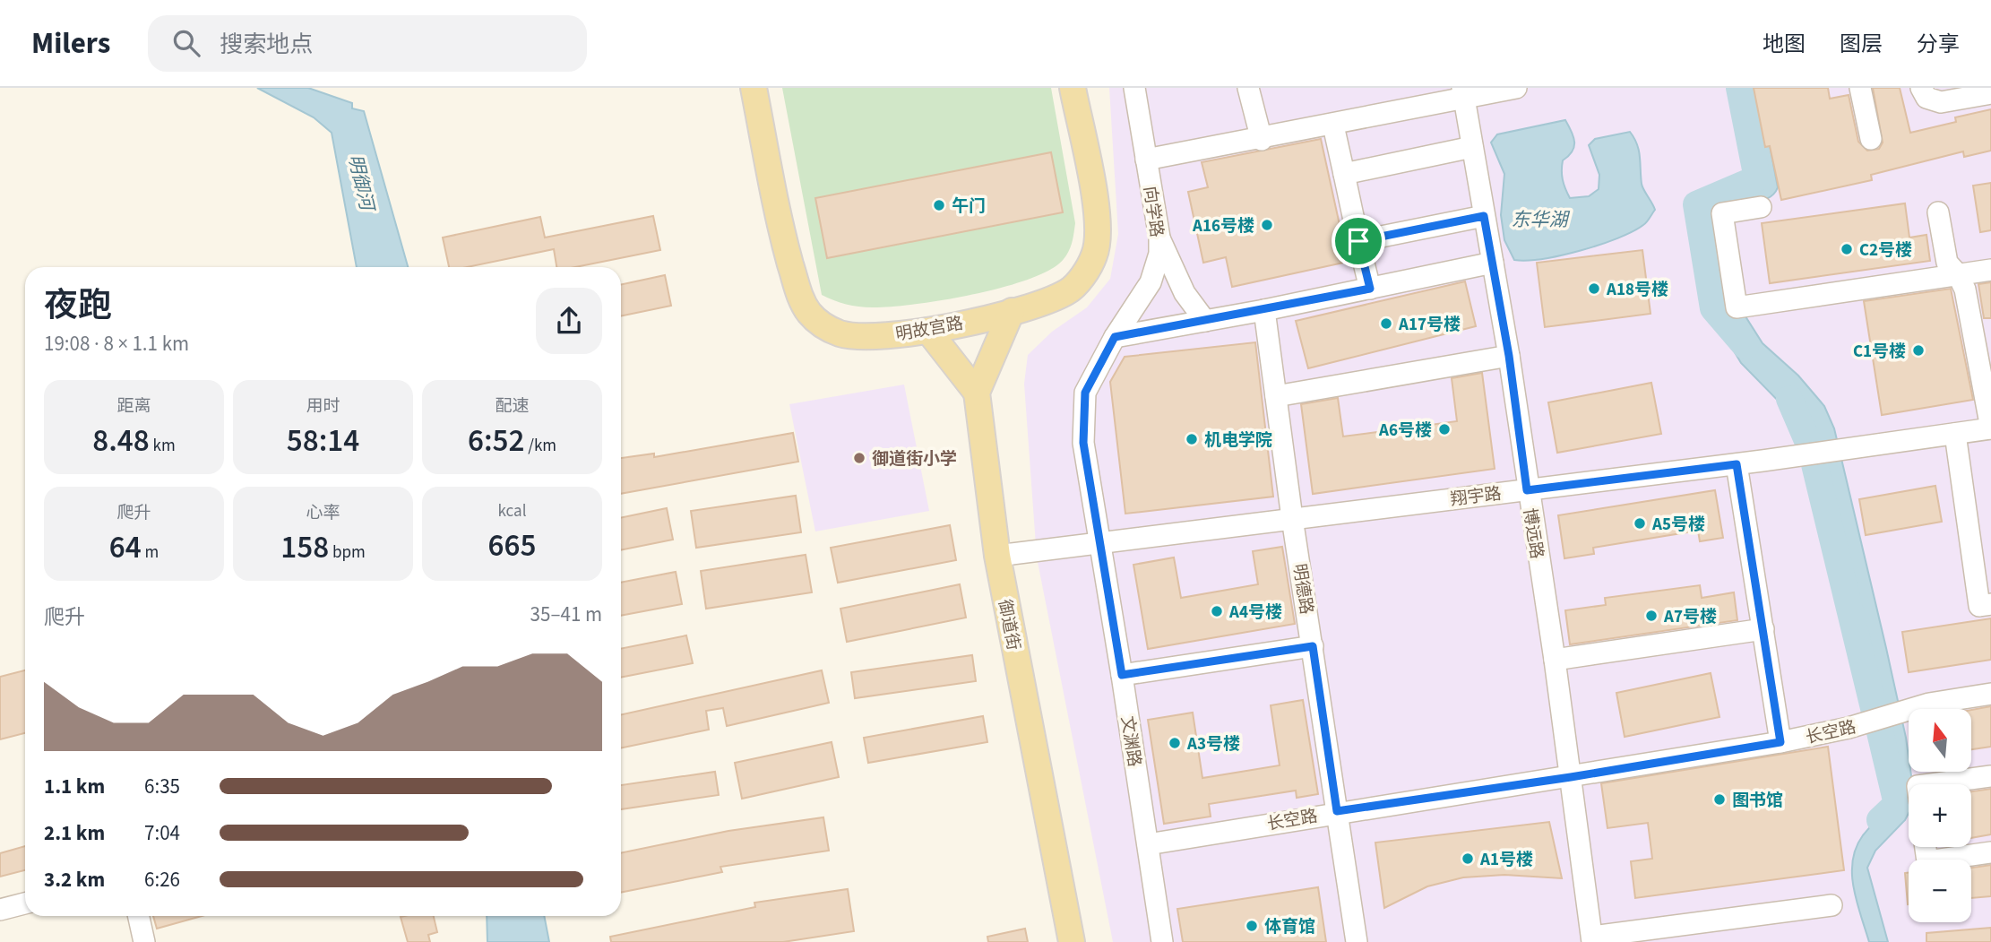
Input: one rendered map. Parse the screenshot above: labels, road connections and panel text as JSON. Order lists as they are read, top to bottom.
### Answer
{
  "streets": {
    "main road": ["明故宫路", "御道街"],
    "street": [
      "向学路",
      "翔宇路",
      "博远路",
      "明德路",
      "长空路",
      "文渊路"
    ]
  },
  "crossings": [
    ["向学路", "翔宇路"],
    ["向学路", "文渊路"],
    ["翔宇路", "博远路"],
    ["翔宇路", "明德路"],
    ["翔宇路", "御道街"],
    ["翔宇路", "文渊路"],
    ["博远路", "长空路"],
    ["明德路", "长空路"],
    ["长空路", "文渊路"]
  ],
  "water": ["明御河", "东华湖"],
  "places": [
    "午门",
    "A16号楼",
    "C2号楼",
    "A18号楼",
    "A17号楼",
    "C1号楼",
    "A6号楼",
    "机电学院",
    "御道街小学",
    "A5号楼",
    "A4号楼",
    "A7号楼",
    "A3号楼",
    "图书馆",
    "A1号楼",
    "体育馆"
  ],
  "north": "top",
  "page": {
    "header": "Milers",
    "search": "搜索地点",
    "nav": ["地图", "图层", "分享"],
    "heading": ["夜跑", "19:08 · 8 × 1.1 km"],
    "stats": [
      ["距离", "8.48 km"],
      ["用时", "58:14"],
      ["配速", "6:52 /km"],
      ["爬升", "64 m"],
      ["心率", "158 bpm"],
      ["kcal", "665"]
    ],
    "chart": ["爬升", "35–41 m"],
    "map_buttons": ["+", "−"],
    "list": [
      {
        "name": "1.1 km",
        "note": "6:35"
      },
      {
        "name": "2.1 km",
        "note": "7:04"
      },
      {
        "name": "3.2 km",
        "note": "6:26"
      }
    ]
  }
}
